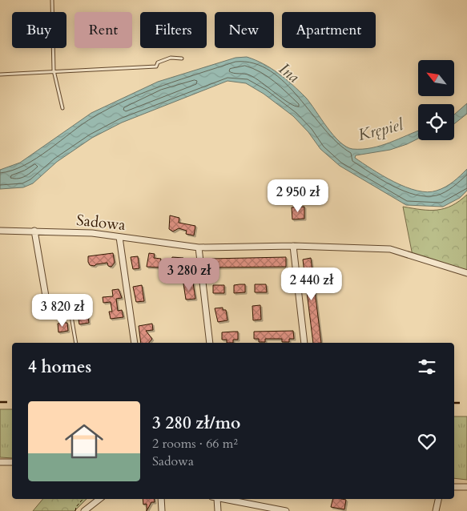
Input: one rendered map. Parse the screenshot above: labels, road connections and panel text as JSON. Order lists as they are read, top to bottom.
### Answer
{
  "streets": {
    "street": ["Sadowa"]
  },
  "water": ["Ina", "Krępiel"],
  "north": "top left",
  "page": {
    "chip": [
      "Buy",
      "Rent",
      "Filters",
      "New",
      "Apartment"
    ],
    "price": [
      "2 950 zł",
      "3 280 zł",
      "2 440 zł",
      "3 820 zł"
    ],
    "heading": "4 homes",
    "list": [
      {
        "name": "3 280 zł/mo",
        "note": "2 rooms · 66 m² · Sadowa"
      }
    ]
  }
}
